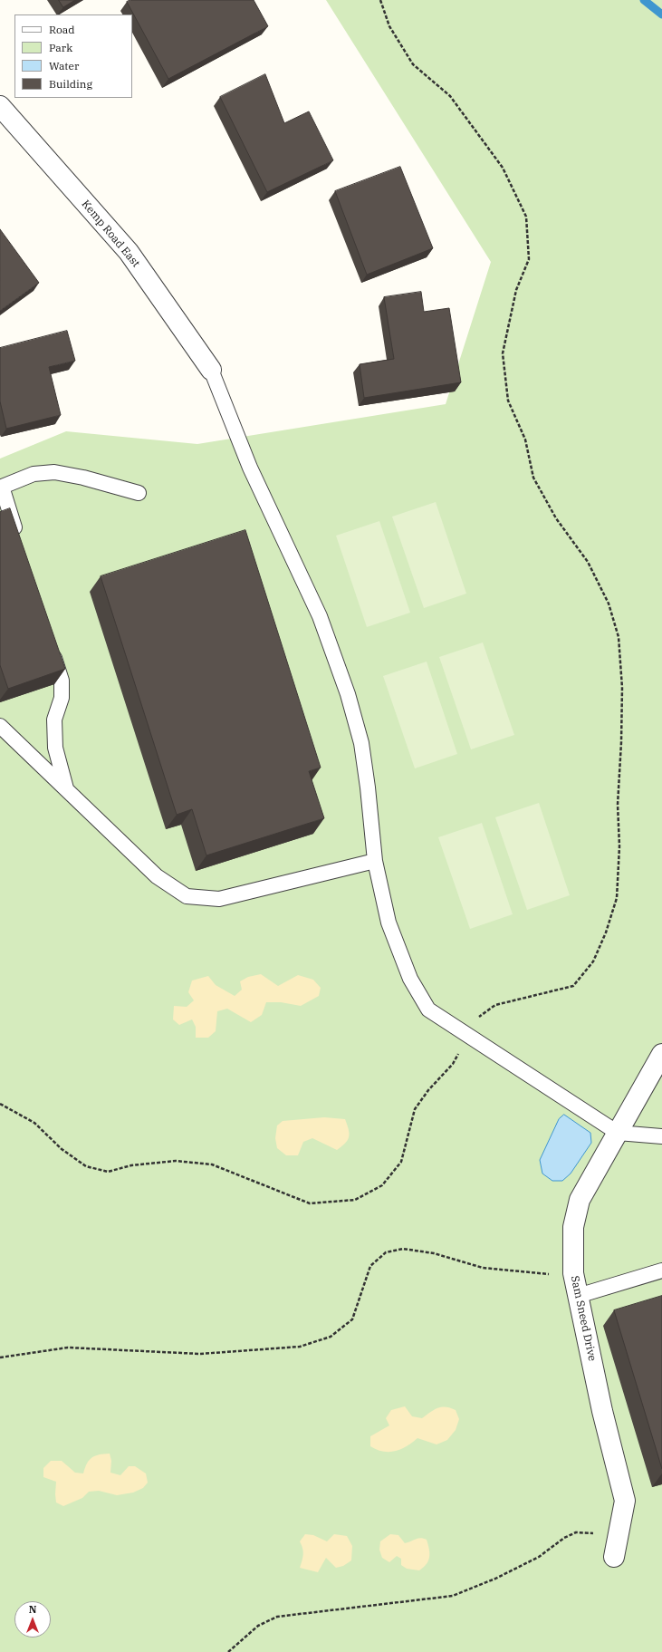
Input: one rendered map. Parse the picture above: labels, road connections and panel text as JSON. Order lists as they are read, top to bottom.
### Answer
{
  "streets": {
    "street": ["Kemp Road East", "Sam Sneed Drive"]
  },
  "legend": [
    "Road",
    "Park",
    "Water",
    "Building"
  ],
  "north": "top"
}
